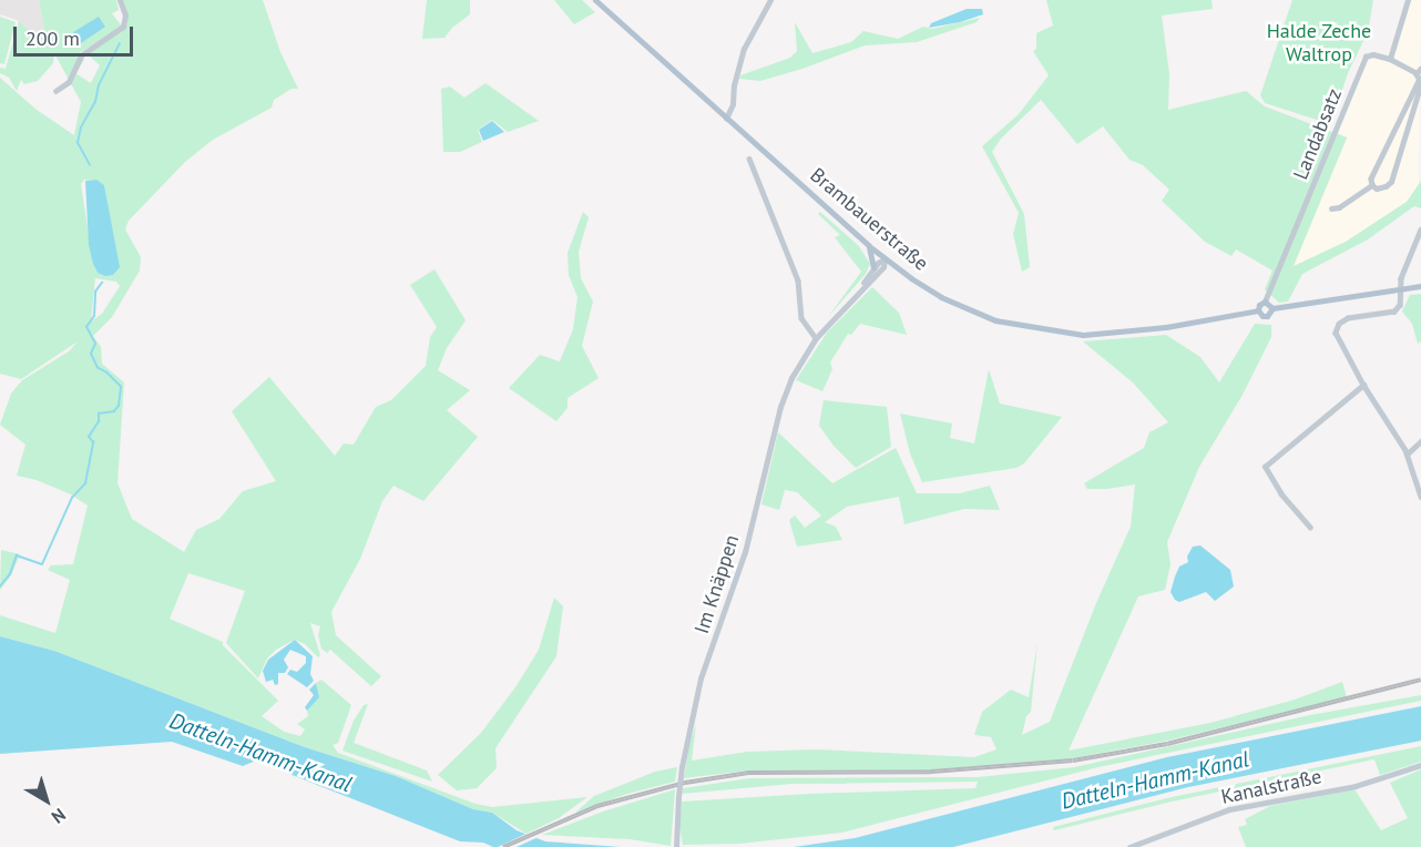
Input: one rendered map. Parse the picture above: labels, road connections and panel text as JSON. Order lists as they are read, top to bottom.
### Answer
{
  "streets": {
    "main road": ["Brambauerstraße"],
    "street": ["Landabsatz", "Im Knäppen", "Kanalstraße"]
  },
  "crossings": [
    ["Brambauerstraße", "Im Knäppen"]
  ],
  "water": ["Datteln-Hamm-Kanal"],
  "parks": ["Halde Zeche Waltrop"],
  "scale_bar": "200 m",
  "north": "bottom right"
}
